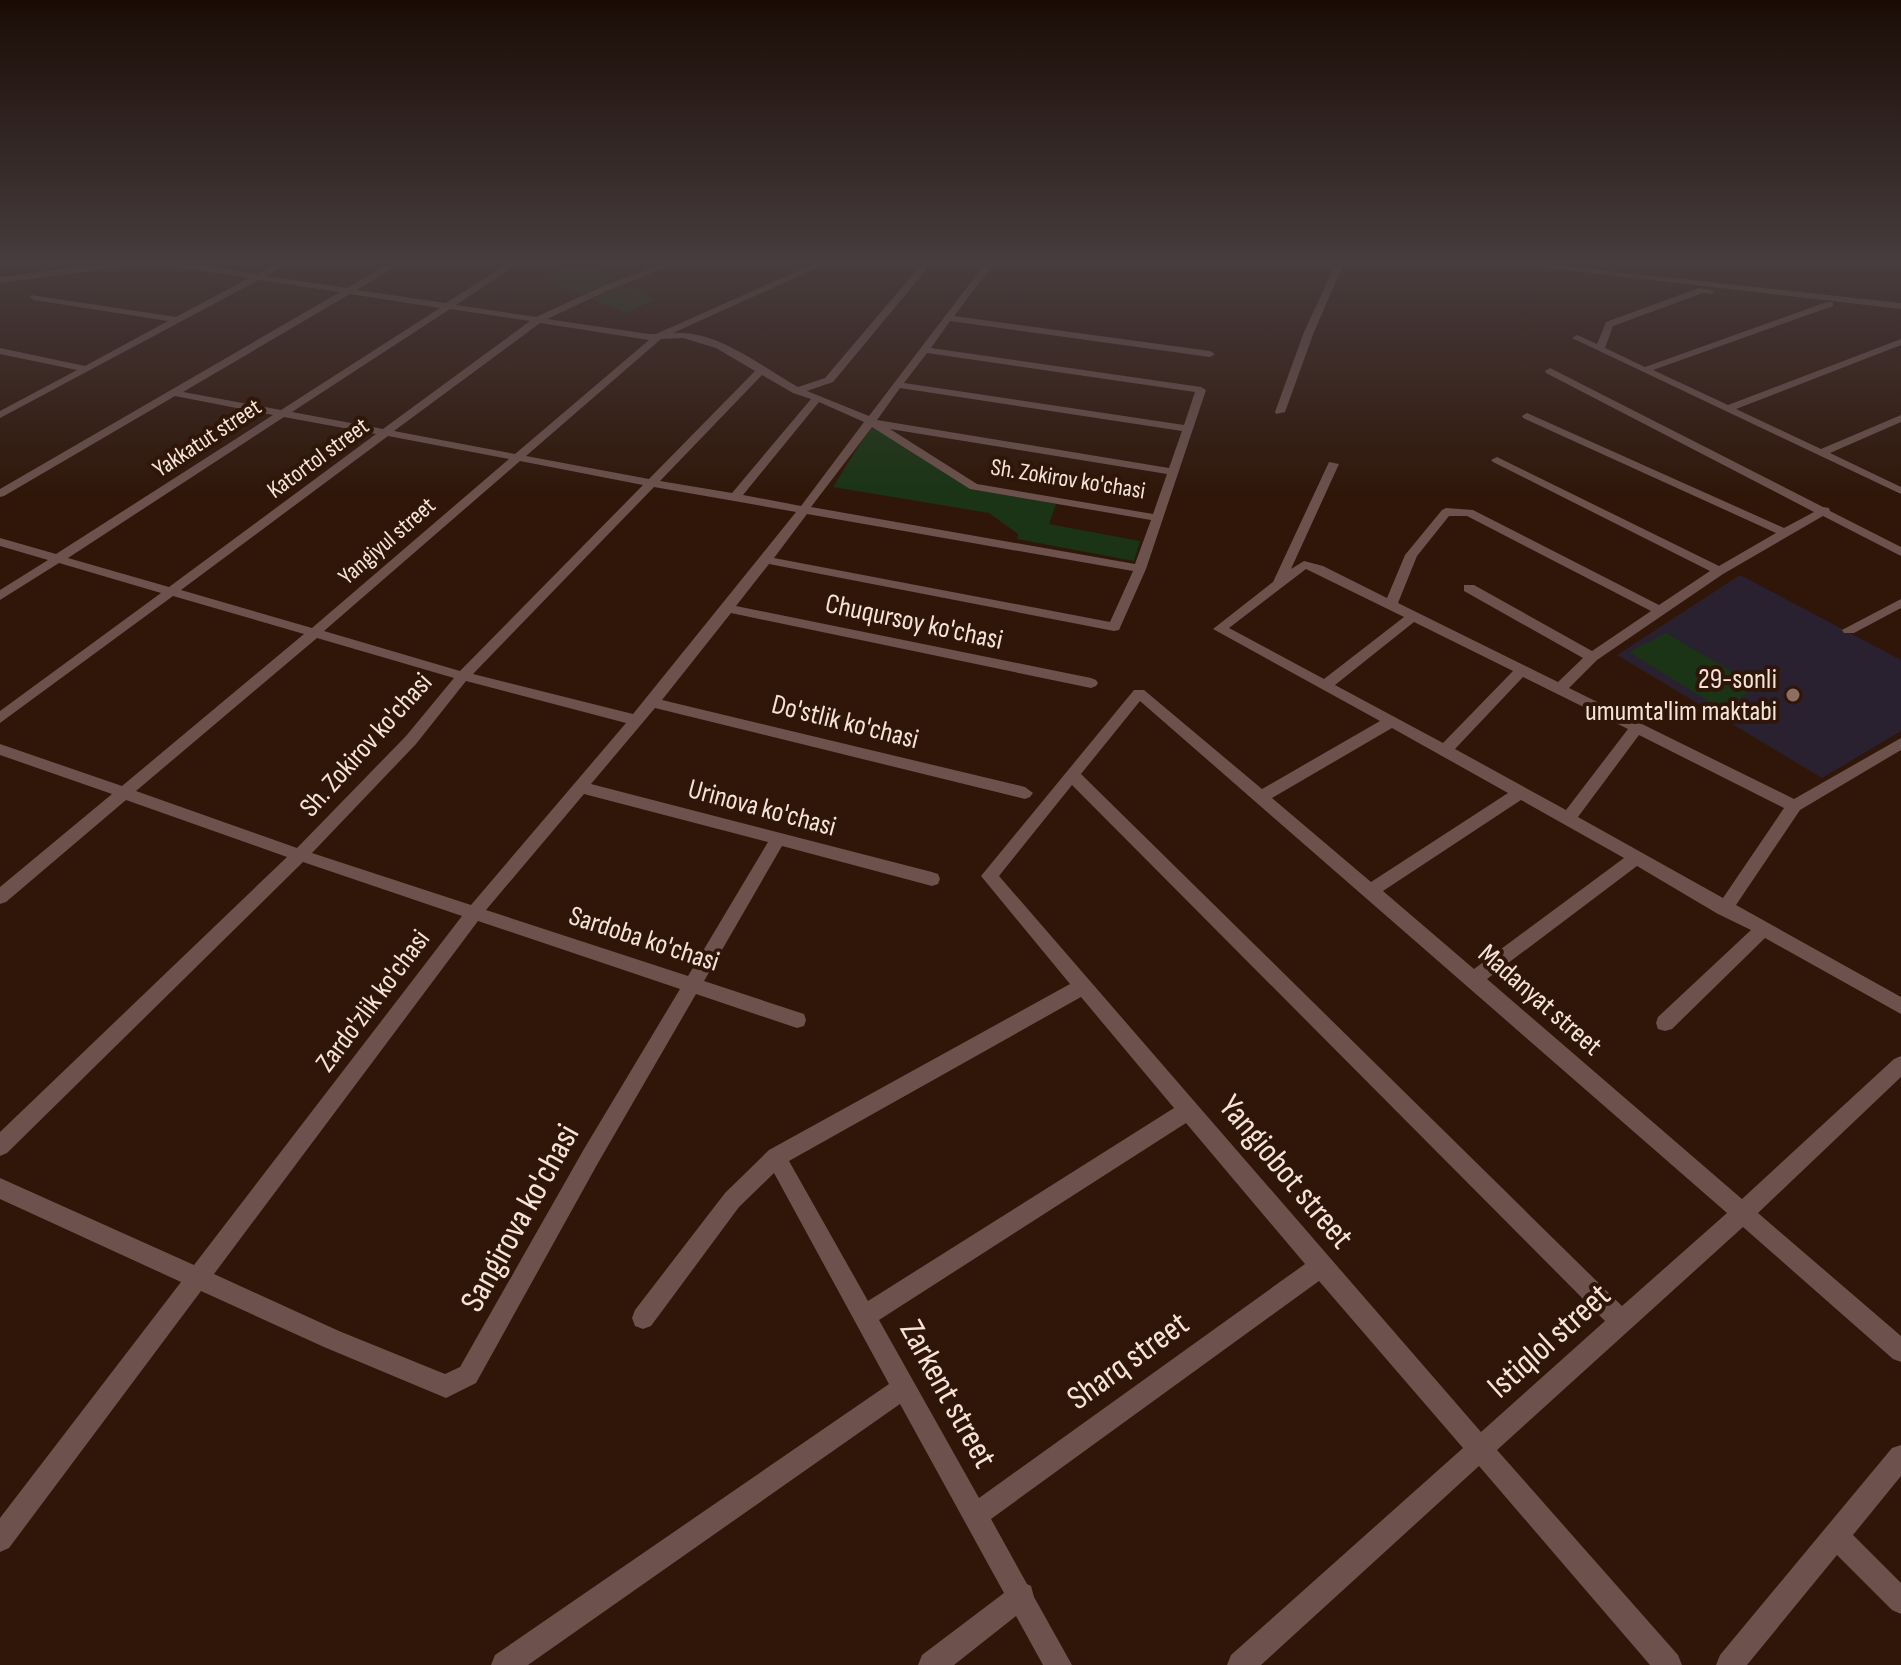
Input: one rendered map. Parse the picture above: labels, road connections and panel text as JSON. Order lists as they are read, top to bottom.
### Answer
{
  "streets": {
    "street": [
      "Yakkatut street",
      "Katortol street",
      "Sh. Zokirov ko'chasi",
      "Yangiyul street",
      "Chuqursoy ko'chasi",
      "Do'stlik ko'chasi",
      "Urinova ko'chasi",
      "Sardoba ko'chasi",
      "Madanyat street",
      "Zardo'zlik ko'chasi",
      "Yangiobot street",
      "Sangirova ko'chasi",
      "Istiqlol street",
      "Sharq street",
      "Zarkent street"
    ]
  },
  "crossings": [
    ["Sh. Zokirov ko'chasi", "Sardoba ko'chasi"],
    ["Sh. Zokirov ko'chasi", "Zardo'zlik ko'chasi"],
    ["Yangiyul street", "Sardoba ko'chasi"],
    ["Chuqursoy ko'chasi", "Zardo'zlik ko'chasi"],
    ["Do'stlik ko'chasi", "Zardo'zlik ko'chasi"],
    ["Urinova ko'chasi", "Zardo'zlik ko'chasi"],
    ["Urinova ko'chasi", "Sangirova ko'chasi"],
    ["Sardoba ko'chasi", "Zardo'zlik ko'chasi"],
    ["Sardoba ko'chasi", "Sangirova ko'chasi"],
    ["Madanyat street", "Yangiobot street"],
    ["Madanyat street", "Istiqlol street"],
    ["Zardo'zlik ko'chasi", "Sangirova ko'chasi"],
    ["Yangiobot street", "Istiqlol street"],
    ["Yangiobot street", "Sharq street"],
    ["Sharq street", "Zarkent street"]
  ],
  "places": ["29-sonli umumta'lim maktabi"]
}
